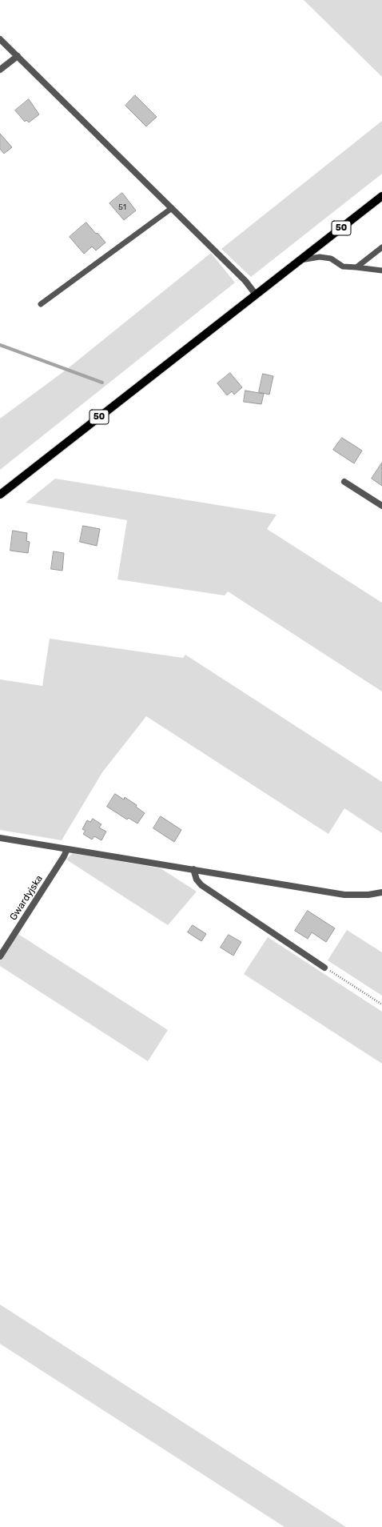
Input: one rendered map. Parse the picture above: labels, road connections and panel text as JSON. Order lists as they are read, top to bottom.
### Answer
{
  "streets": {
    "main road": ["50"],
    "street": ["Gwardyjska"]
  },
  "house_numbers": ["51"]
}
